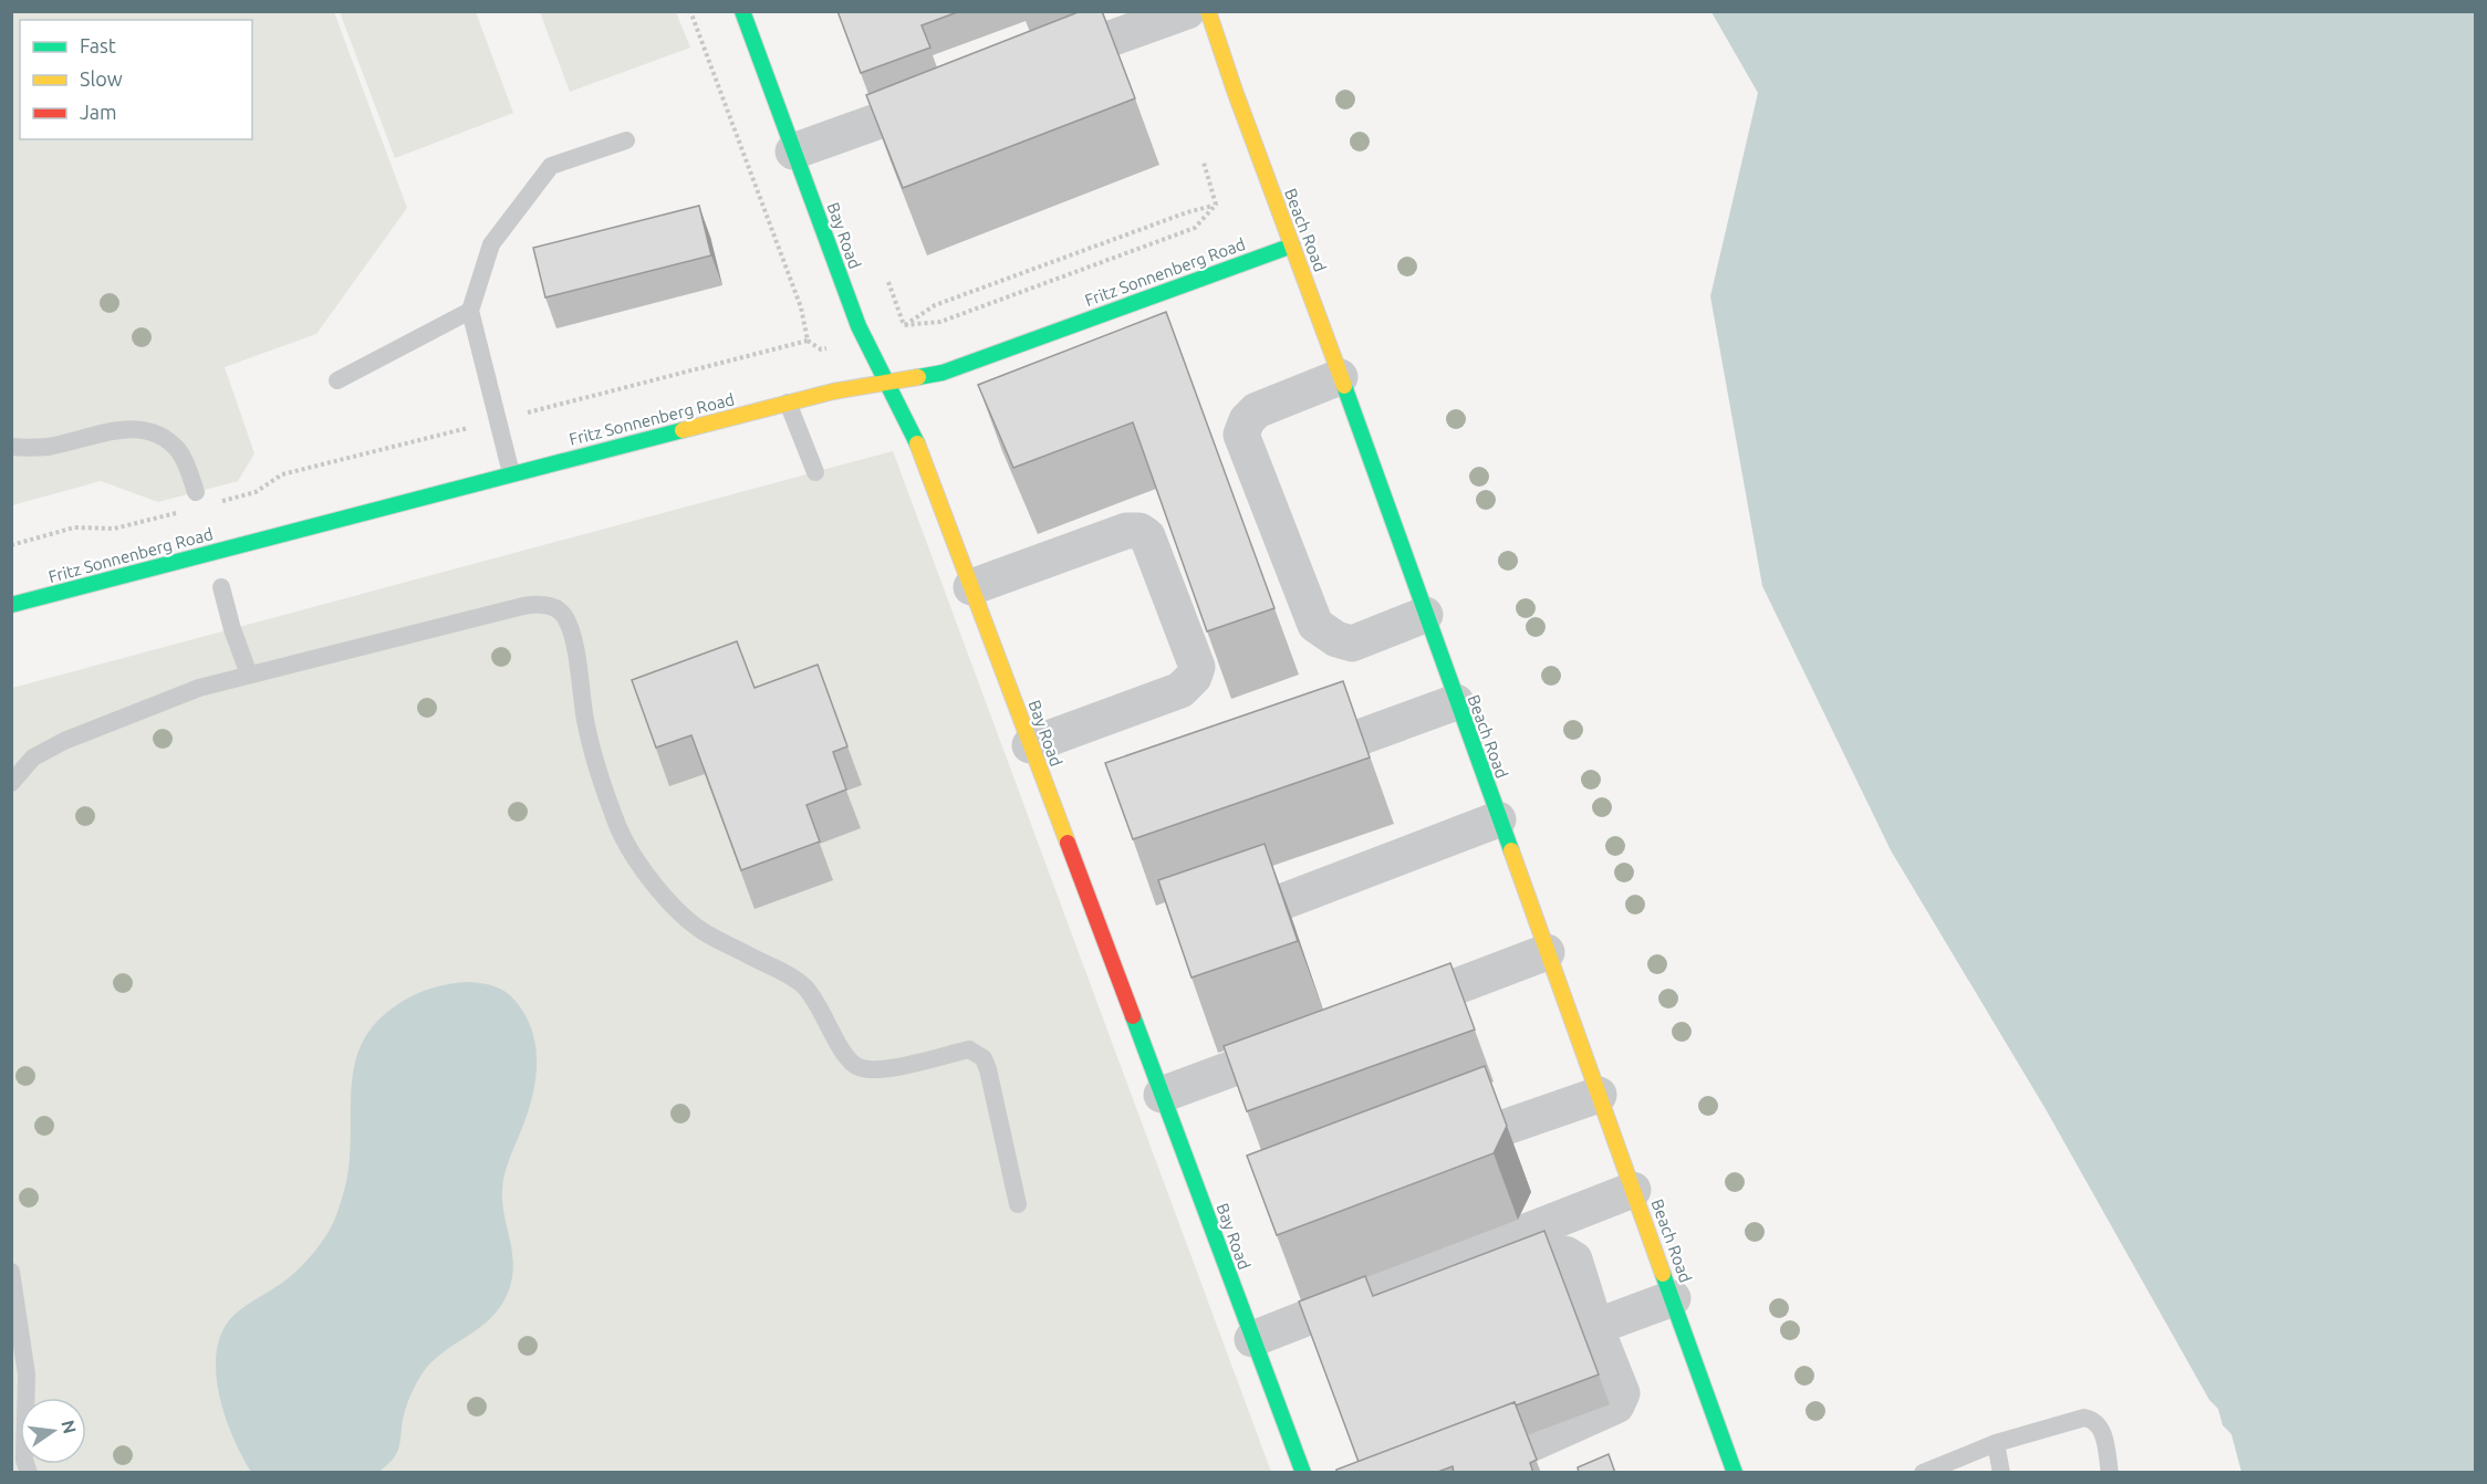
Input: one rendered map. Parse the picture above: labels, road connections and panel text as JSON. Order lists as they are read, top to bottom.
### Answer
{
  "streets": {
    "street": ["Beach Road", "Bay Road", "Fritz Sonnenberg Road"]
  },
  "crossings": [
    ["Beach Road", "Fritz Sonnenberg Road"],
    ["Bay Road", "Fritz Sonnenberg Road"]
  ],
  "legend": ["Fast", "Slow", "Jam"],
  "north": "right"
}
